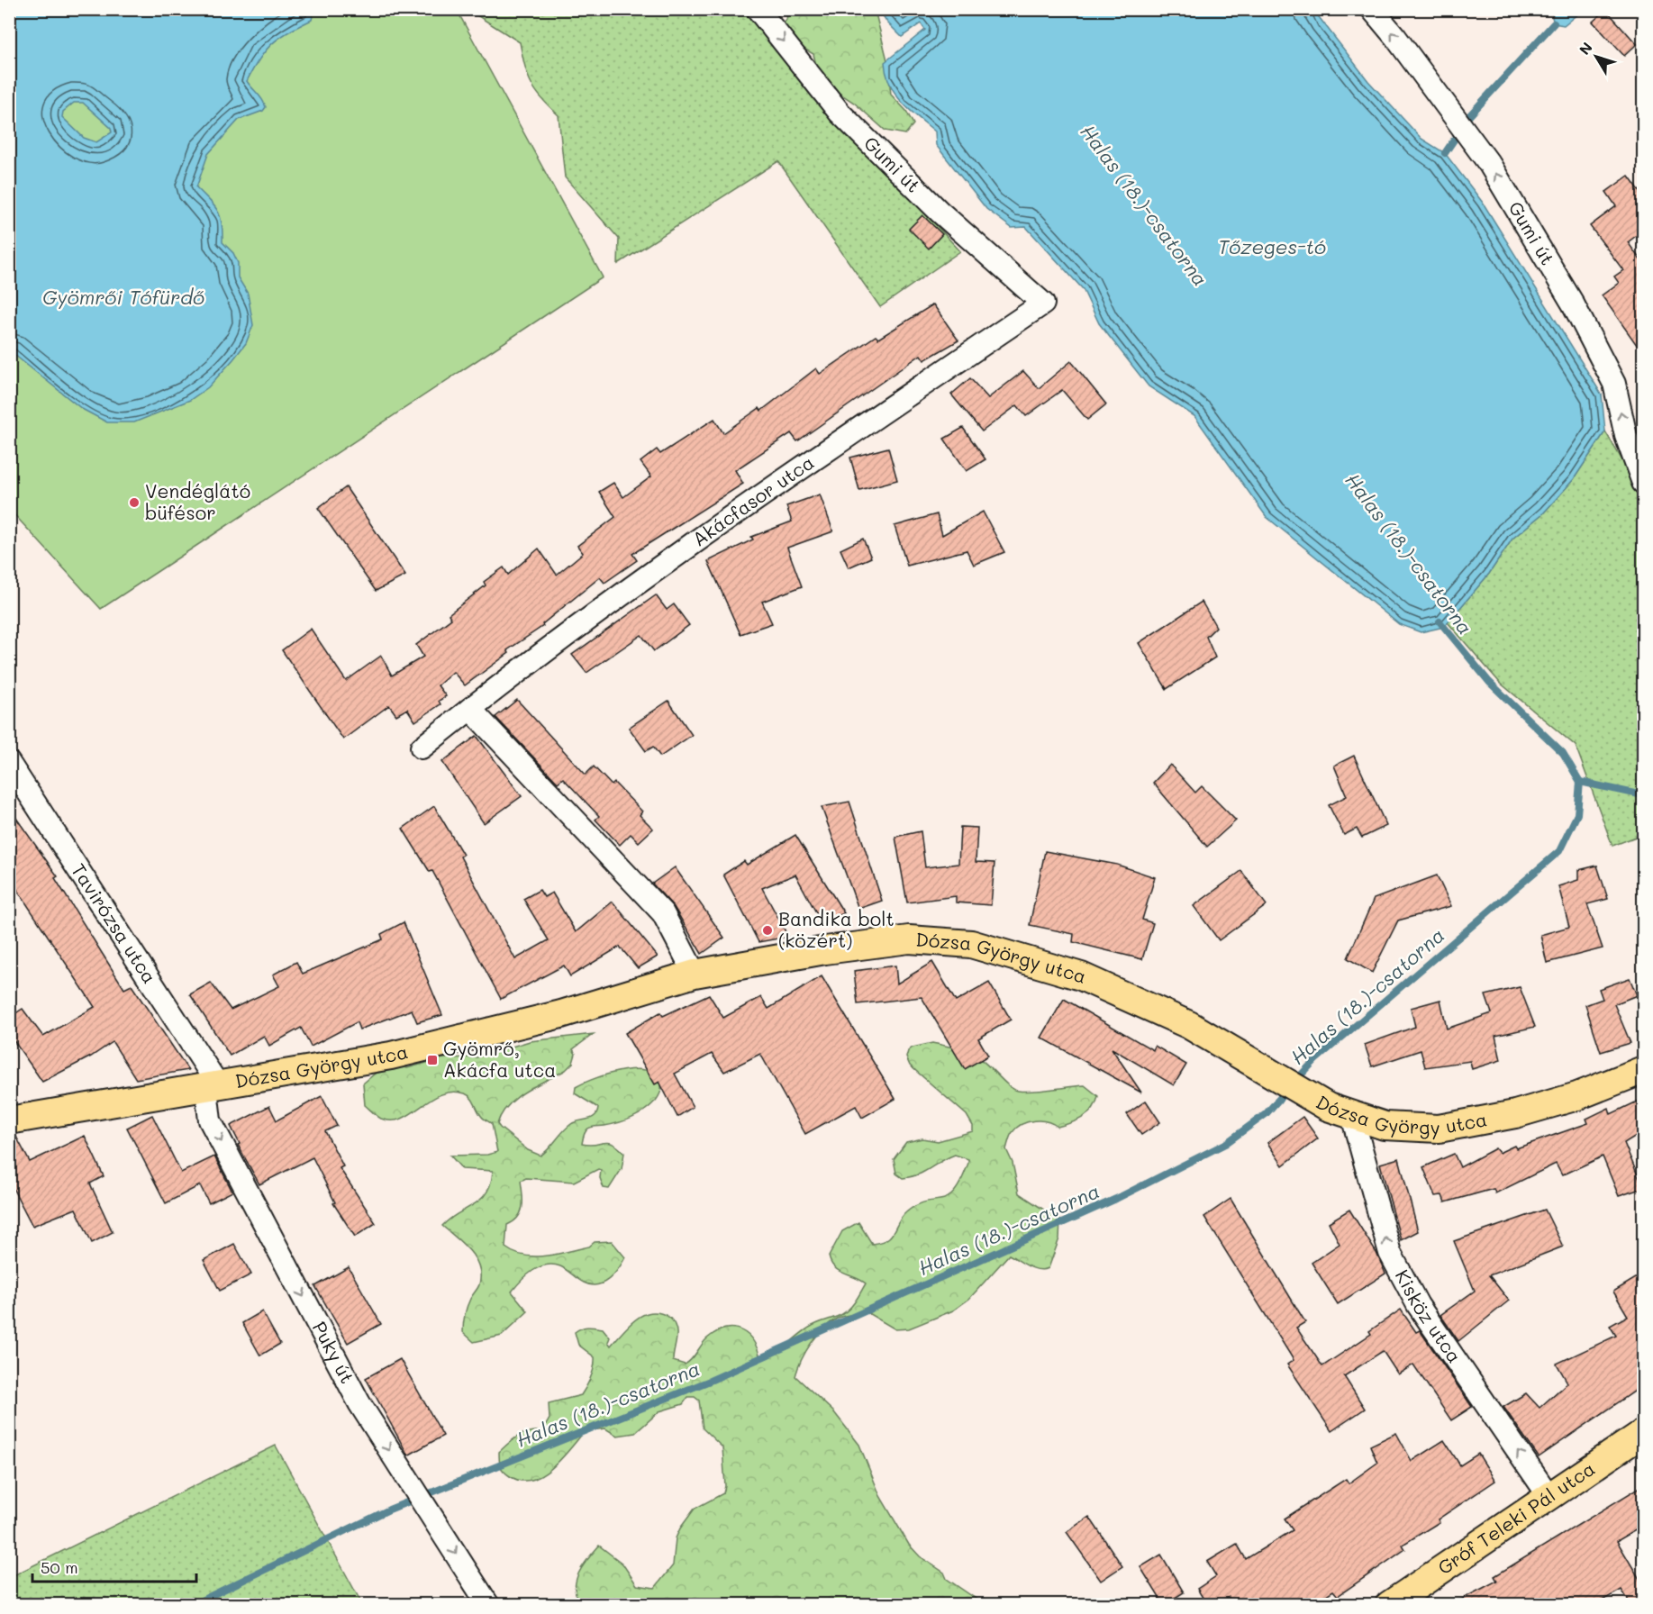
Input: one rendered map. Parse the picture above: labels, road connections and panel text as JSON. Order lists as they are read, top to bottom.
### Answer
{
  "streets": {
    "main road": ["Dózsa György utca", "Gróf Teleki Pál utca"],
    "street": [
      "Gumi út",
      "Akácfasor utca",
      "Tavirózsa utca",
      "Kisköz utca",
      "Puky út"
    ]
  },
  "crossings": [
    ["Gumi út", "Akácfasor utca"],
    ["Tavirózsa utca", "Dózsa György utca"],
    ["Tavirózsa utca", "Puky út"],
    ["Dózsa György utca", "Kisköz utca"],
    ["Dózsa György utca", "Puky út"],
    ["Kisköz utca", "Gróf Teleki Pál utca"]
  ],
  "one_way": ["Kisköz utca", "Puky út"],
  "water": ["Halas (18.)-csatorna", "Tőzeges-tó", "Gyömrői Tófürdő"],
  "places": {
    "other": ["Vendéglátó büfésor", "Bandika bolt (közért)"],
    "transit": ["Gyömrő, Akácfa utca"]
  },
  "scale_bar": "50 m",
  "north": "top left"
}
